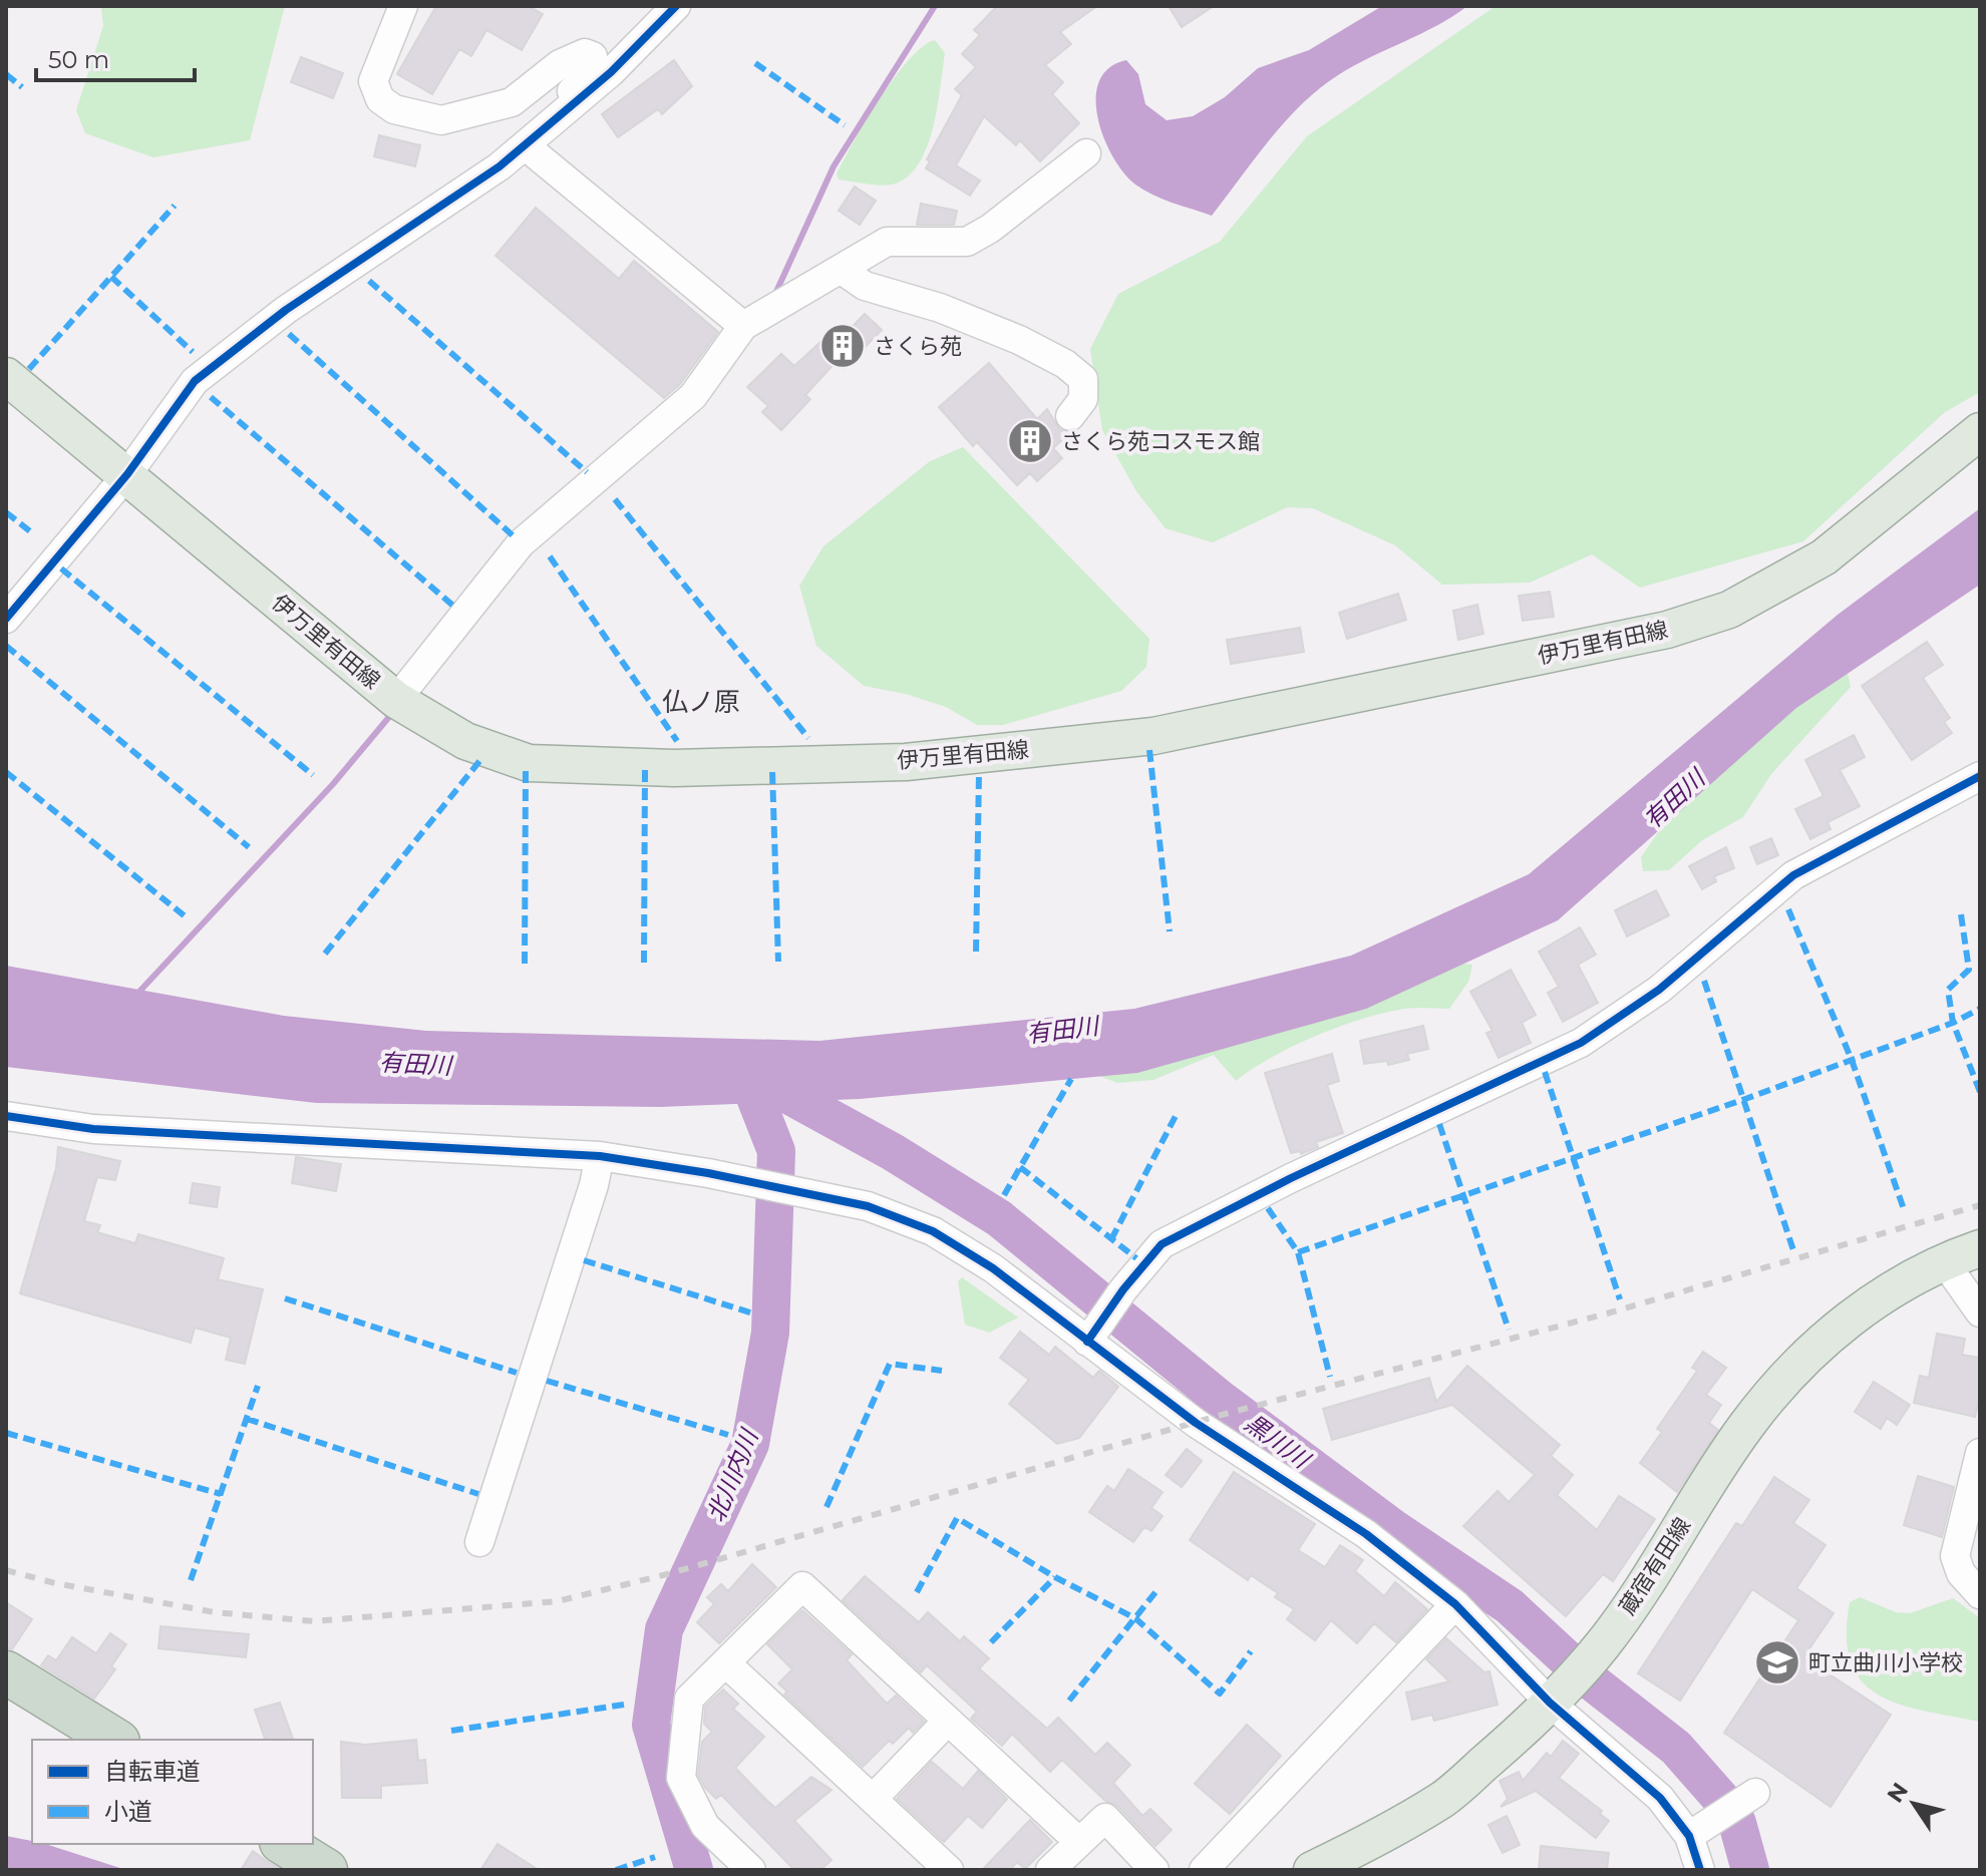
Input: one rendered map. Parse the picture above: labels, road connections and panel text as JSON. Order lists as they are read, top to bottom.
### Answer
{
  "streets": {
    "main road": ["伊万里有田線", "蔵宿有田線"]
  },
  "districts": ["仏ノ原"],
  "water": ["有田川", "黒川川", "北川内川"],
  "places": {
    "building": ["さくら苑", "さくら苑コスモス館"],
    "school or university": ["町立曲川小学校"]
  },
  "legend": ["自転車道", "小道"],
  "scale_bar": "50 m",
  "north": "top left"
}
